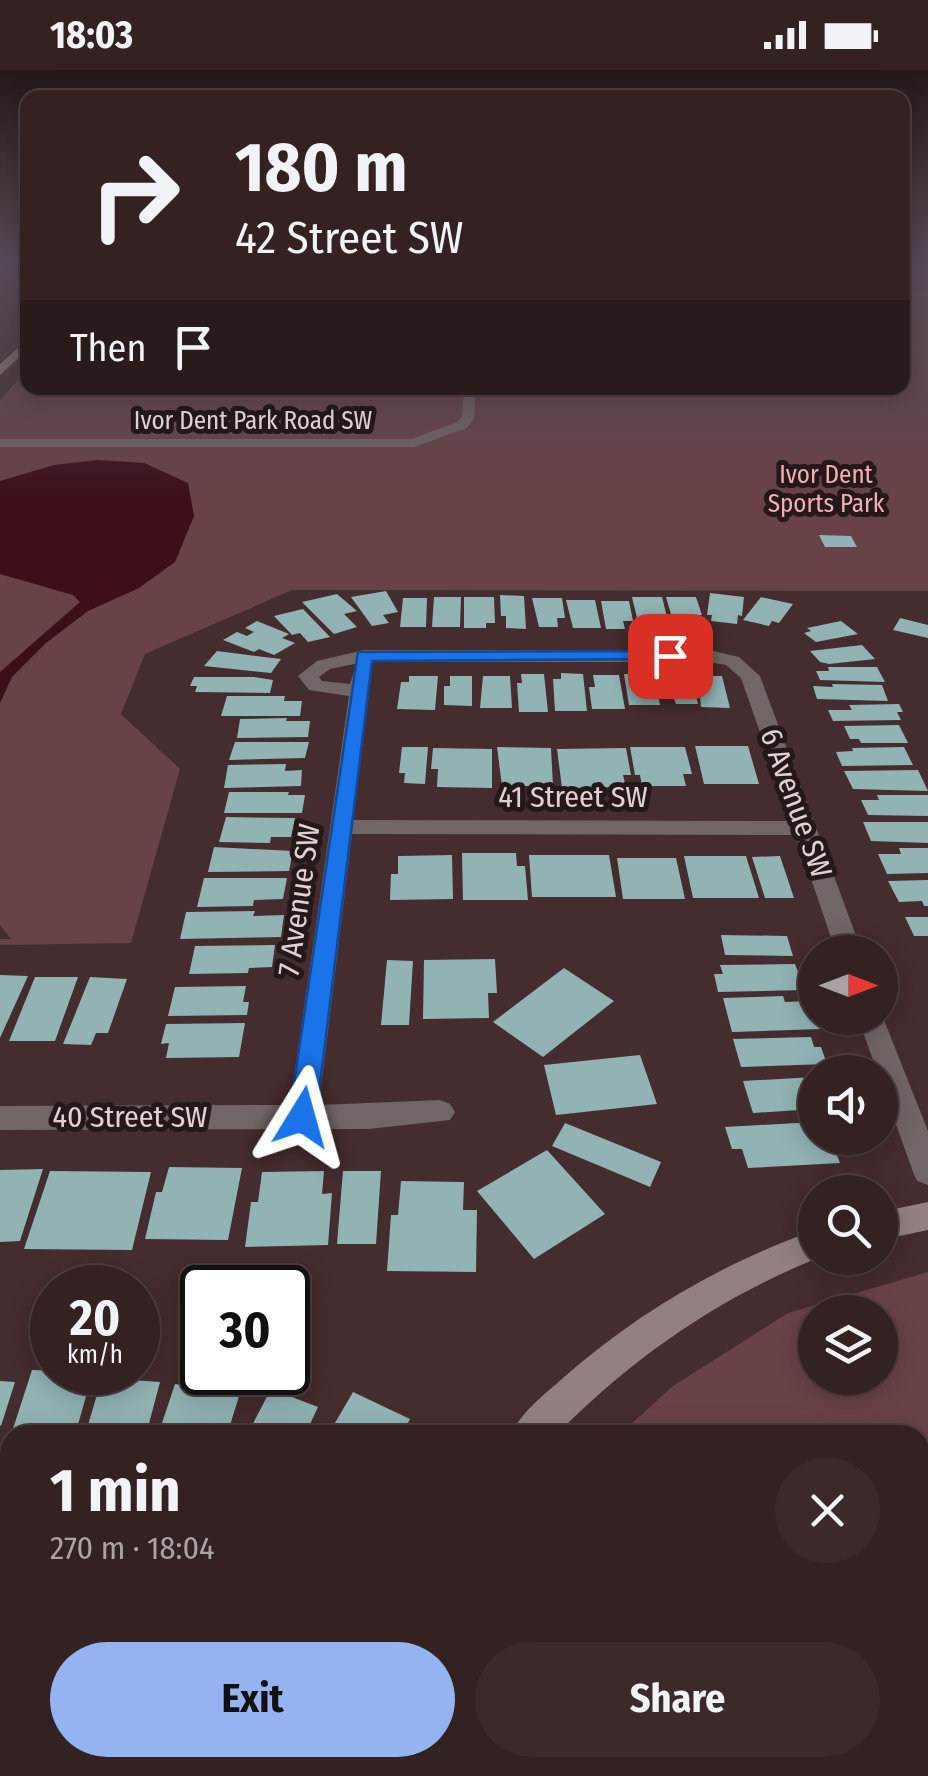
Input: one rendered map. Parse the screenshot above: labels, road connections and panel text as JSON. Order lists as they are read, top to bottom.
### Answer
{
  "streets": {
    "street": [
      "Ivor Dent Park Road SW",
      "41 Street SW",
      "6 Avenue SW",
      "7 Avenue SW",
      "40 Street SW"
    ]
  },
  "crossings": [
    ["41 Street SW", "6 Avenue SW"],
    ["41 Street SW", "7 Avenue SW"],
    ["6 Avenue SW", "7 Avenue SW"],
    ["7 Avenue SW", "40 Street SW"]
  ],
  "parks": ["Ivor Dent Sports Park"],
  "north": "right",
  "page": {
    "status": "18:03",
    "turn": ["180 m", "42 Street SW"],
    "then": "Then",
    "speed": "20 km/h",
    "limit": "30",
    "heading": ["1 min", "270 m · 18:04"],
    "buttons": ["Exit", "Share"]
  }
}
